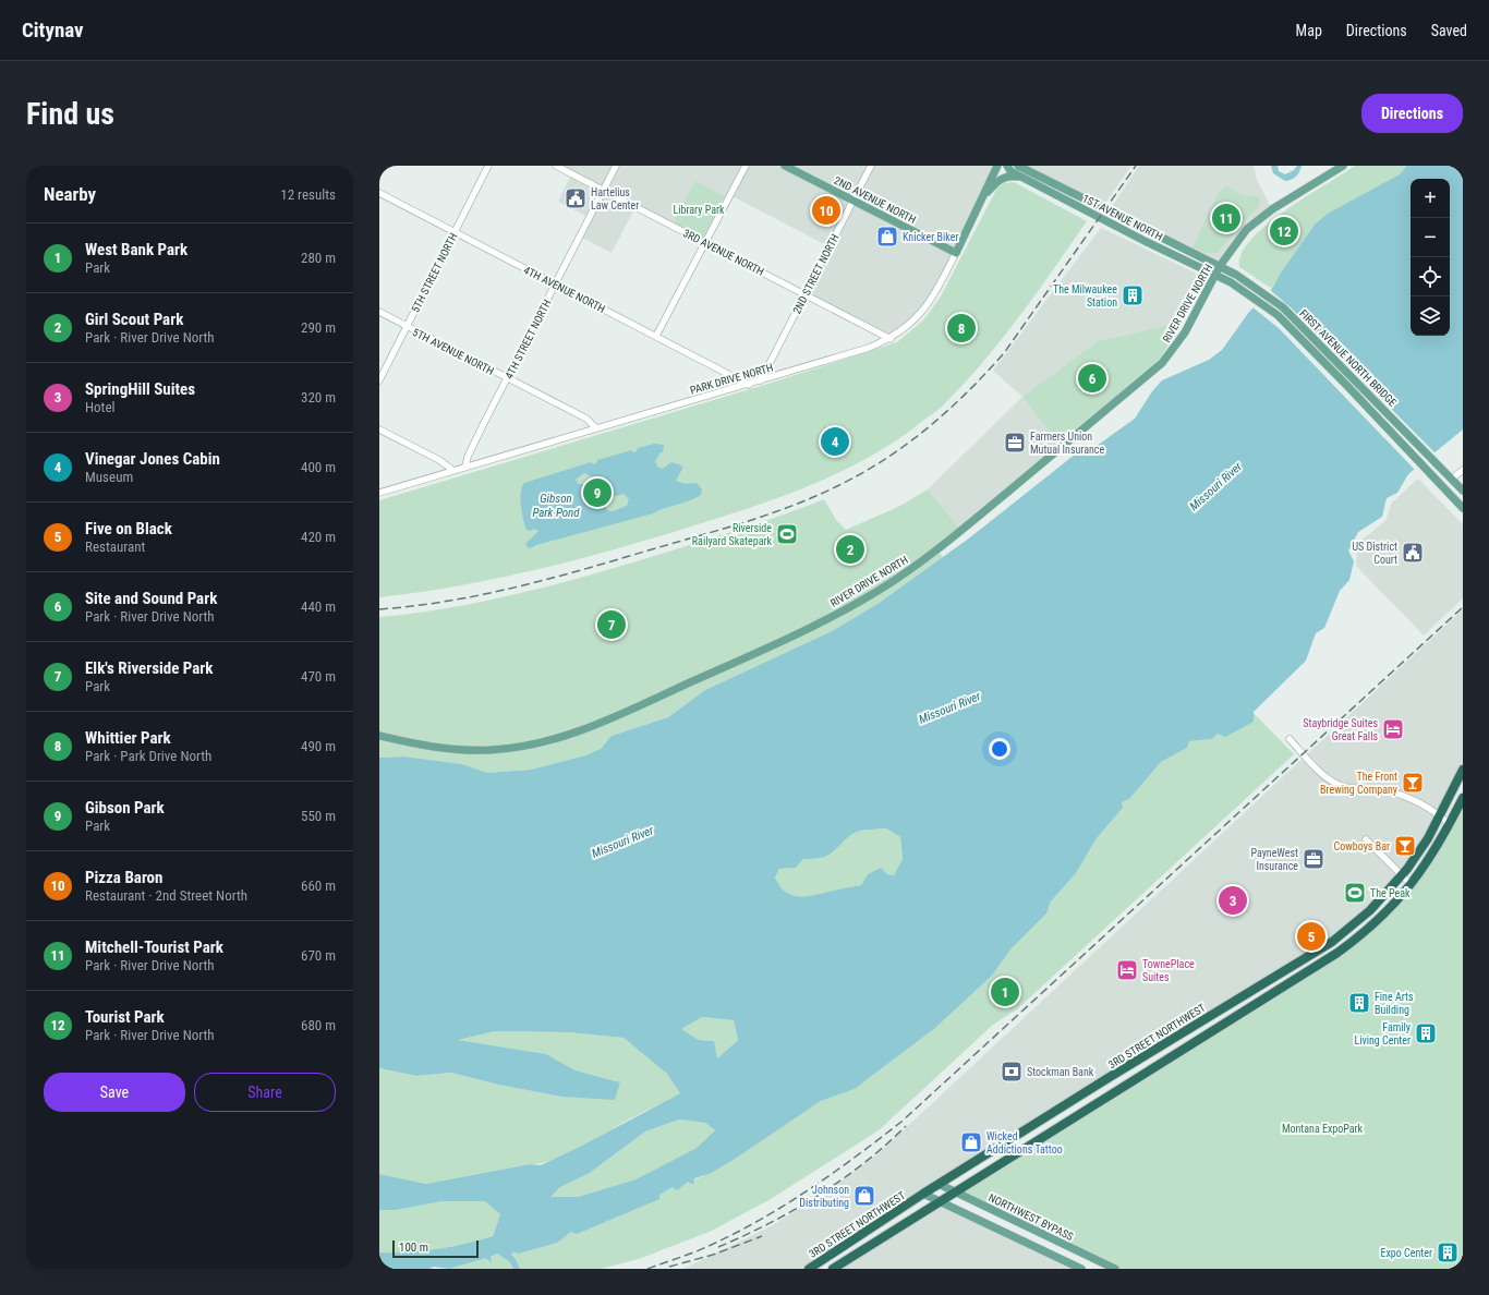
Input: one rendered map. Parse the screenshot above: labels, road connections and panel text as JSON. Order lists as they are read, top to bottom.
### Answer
{
  "streets": {
    "highway": ["3RD STREET NORTHWEST"],
    "main road": [
      "2ND AVENUE NORTH",
      "1ST AVENUE NORTH",
      "RIVER DRIVE NORTH",
      "FIRST AVENUE NORTH BRIDGE",
      "PARK DRIVE NORTH",
      "NORTHWEST BYPASS"
    ],
    "street": [
      "3RD AVENUE NORTH",
      "5TH STREET NORTH",
      "2ND STREET NORTH",
      "4TH AVENUE NORTH",
      "4TH STREET NORTH",
      "5TH AVENUE NORTH"
    ]
  },
  "crossings": [
    ["2ND AVENUE NORTH", "2ND STREET NORTH"],
    ["2ND AVENUE NORTH", "PARK DRIVE NORTH"],
    ["1ST AVENUE NORTH", "RIVER DRIVE NORTH"],
    ["1ST AVENUE NORTH", "FIRST AVENUE NORTH BRIDGE"],
    ["3RD AVENUE NORTH", "2ND STREET NORTH"],
    ["3RD AVENUE NORTH", "4TH STREET NORTH"],
    ["3RD AVENUE NORTH", "PARK DRIVE NORTH"],
    ["5TH STREET NORTH", "4TH AVENUE NORTH"],
    ["5TH STREET NORTH", "5TH AVENUE NORTH"],
    ["2ND STREET NORTH", "PARK DRIVE NORTH"],
    ["4TH AVENUE NORTH", "4TH STREET NORTH"],
    ["4TH AVENUE NORTH", "PARK DRIVE NORTH"],
    ["4TH STREET NORTH", "5TH AVENUE NORTH"],
    ["4TH STREET NORTH", "PARK DRIVE NORTH"],
    ["5TH AVENUE NORTH", "PARK DRIVE NORTH"],
    ["3RD STREET NORTHWEST", "NORTHWEST BYPASS"]
  ],
  "water": ["Missouri River", "Gibson Park Pond"],
  "parks": ["Library Park", "Montana ExpoPark"],
  "places": {
    "public building": ["Hartelius Law Center", "US District Court"],
    "shop": ["Knicker Biker", "Wicked Addictions Tattoo", "Johnson Distributing"],
    "building": [
      "The Milwaukee Station",
      "Fine Arts Building",
      "Family Living Center",
      "Expo Center"
    ],
    "office": ["Farmers Union Mutual Insurance", "PayneWest Insurance"],
    "sports": ["Riverside Railyard Skatepark", "The Peak"],
    "hotel": ["Staybridge Suites Great Falls", "TownePlace Suites"],
    "bar": ["The Front Brewing Company", "Cowboys Bar"],
    "bank": ["Stockman Bank"]
  },
  "scale_bar": "100 m",
  "page": {
    "header": "Citynav",
    "nav": ["Map", "Directions", "Saved"],
    "buttons": [
      "Directions",
      ["Save", "Share"]
    ],
    "title": "Find us",
    "heading": ["Nearby", "12 results"],
    "map_buttons": ["+", "−"],
    "pins": [
      "10",
      "11",
      "12",
      "8",
      "6",
      "4",
      "9",
      "2",
      "7",
      "3",
      "5",
      "1"
    ],
    "list": [
      {
        "mark": "1",
        "name": "West Bank Park",
        "note": "Park",
        "value": "280 m"
      },
      {
        "mark": "2",
        "name": "Girl Scout Park",
        "note": "Park · River Drive North",
        "value": "290 m"
      },
      {
        "mark": "3",
        "name": "SpringHill Suites",
        "note": "Hotel",
        "value": "320 m"
      },
      {
        "mark": "4",
        "name": "Vinegar Jones Cabin",
        "note": "Museum",
        "value": "400 m"
      },
      {
        "mark": "5",
        "name": "Five on Black",
        "note": "Restaurant",
        "value": "420 m"
      },
      {
        "mark": "6",
        "name": "Site and Sound Park",
        "note": "Park · River Drive North",
        "value": "440 m"
      },
      {
        "mark": "7",
        "name": "Elk's Riverside Park",
        "note": "Park",
        "value": "470 m"
      },
      {
        "mark": "8",
        "name": "Whittier Park",
        "note": "Park · Park Drive North",
        "value": "490 m"
      },
      {
        "mark": "9",
        "name": "Gibson Park",
        "note": "Park",
        "value": "550 m"
      },
      {
        "mark": "10",
        "name": "Pizza Baron",
        "note": "Restaurant · 2nd Street North",
        "value": "660 m"
      },
      {
        "mark": "11",
        "name": "Mitchell-Tourist Park",
        "note": "Park · River Drive North",
        "value": "670 m"
      },
      {
        "mark": "12",
        "name": "Tourist Park",
        "note": "Park · River Drive North",
        "value": "680 m"
      }
    ],
    "scale": "100 m"
  }
}
